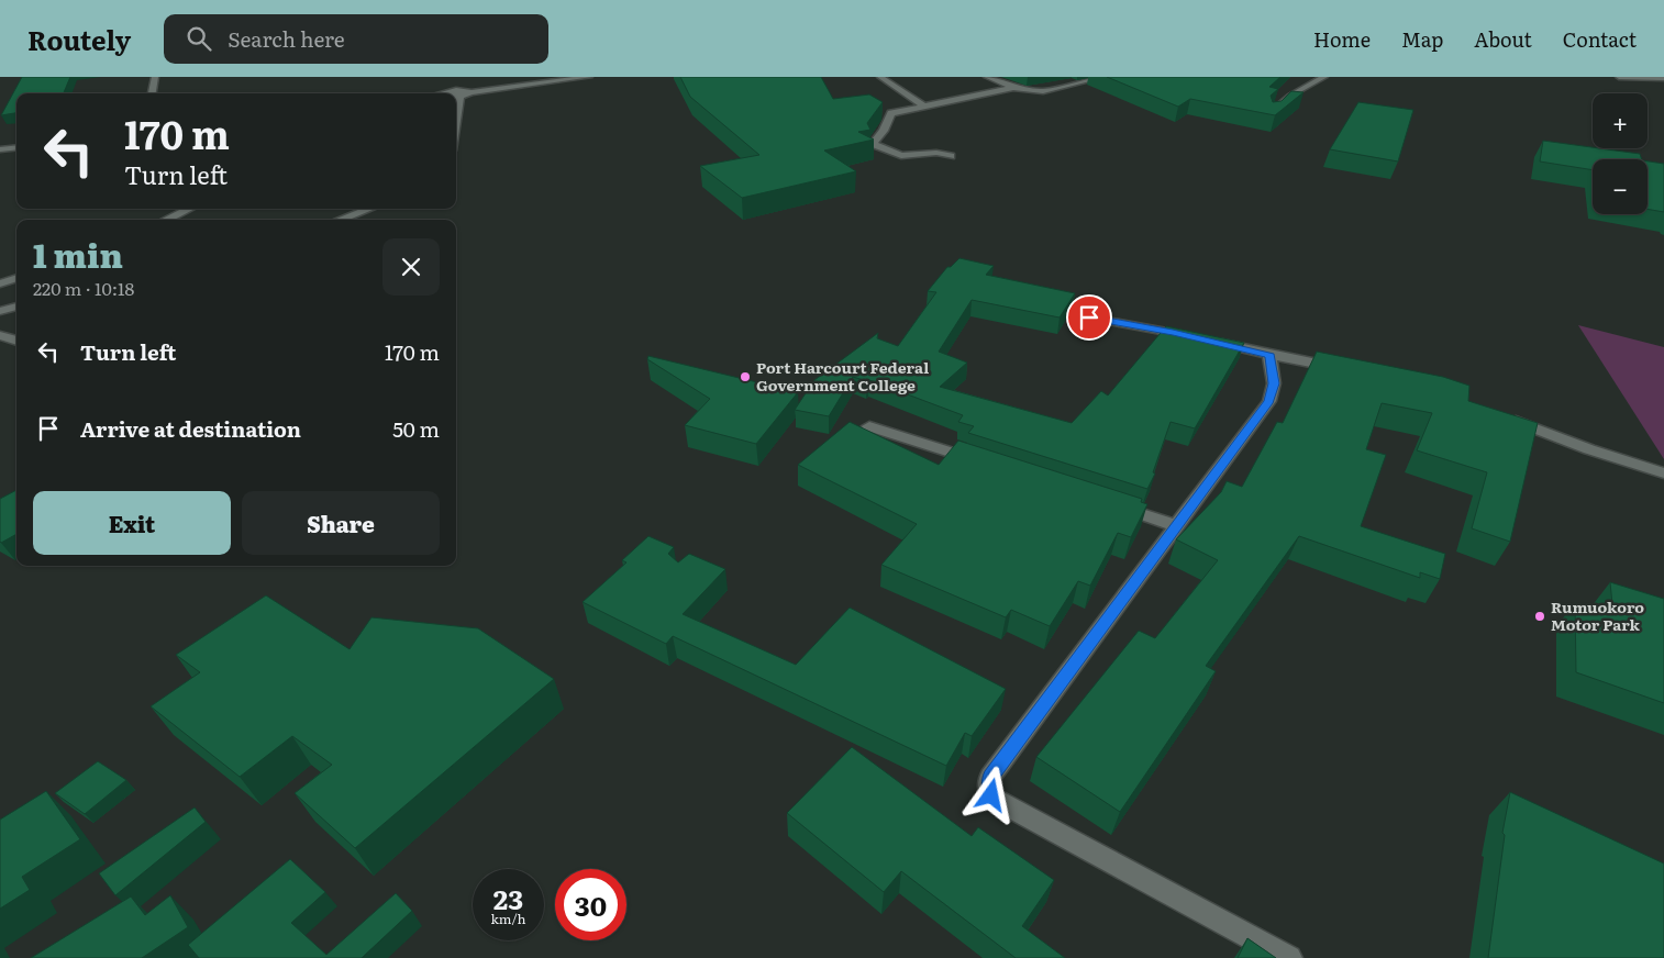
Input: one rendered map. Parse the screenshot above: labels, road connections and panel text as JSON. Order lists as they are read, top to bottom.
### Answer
{
  "places": ["Port Harcourt Federal Government College", "Rumuokoro Motor Park"],
  "page": {
    "header": "Routely",
    "search": "Search here",
    "nav": [
      "Home",
      "Map",
      "About",
      "Contact"
    ],
    "map_buttons": ["+", "−"],
    "turn": ["170 m", "Turn left"],
    "heading": ["1 min", "220 m · 10:18"],
    "list": [
      {
        "name": "Turn left",
        "value": "170 m"
      },
      {
        "name": "Arrive at destination",
        "value": "50 m"
      }
    ],
    "buttons": ["Exit", "Share"],
    "speed": "23 km/h",
    "limit": "30"
  }
}
